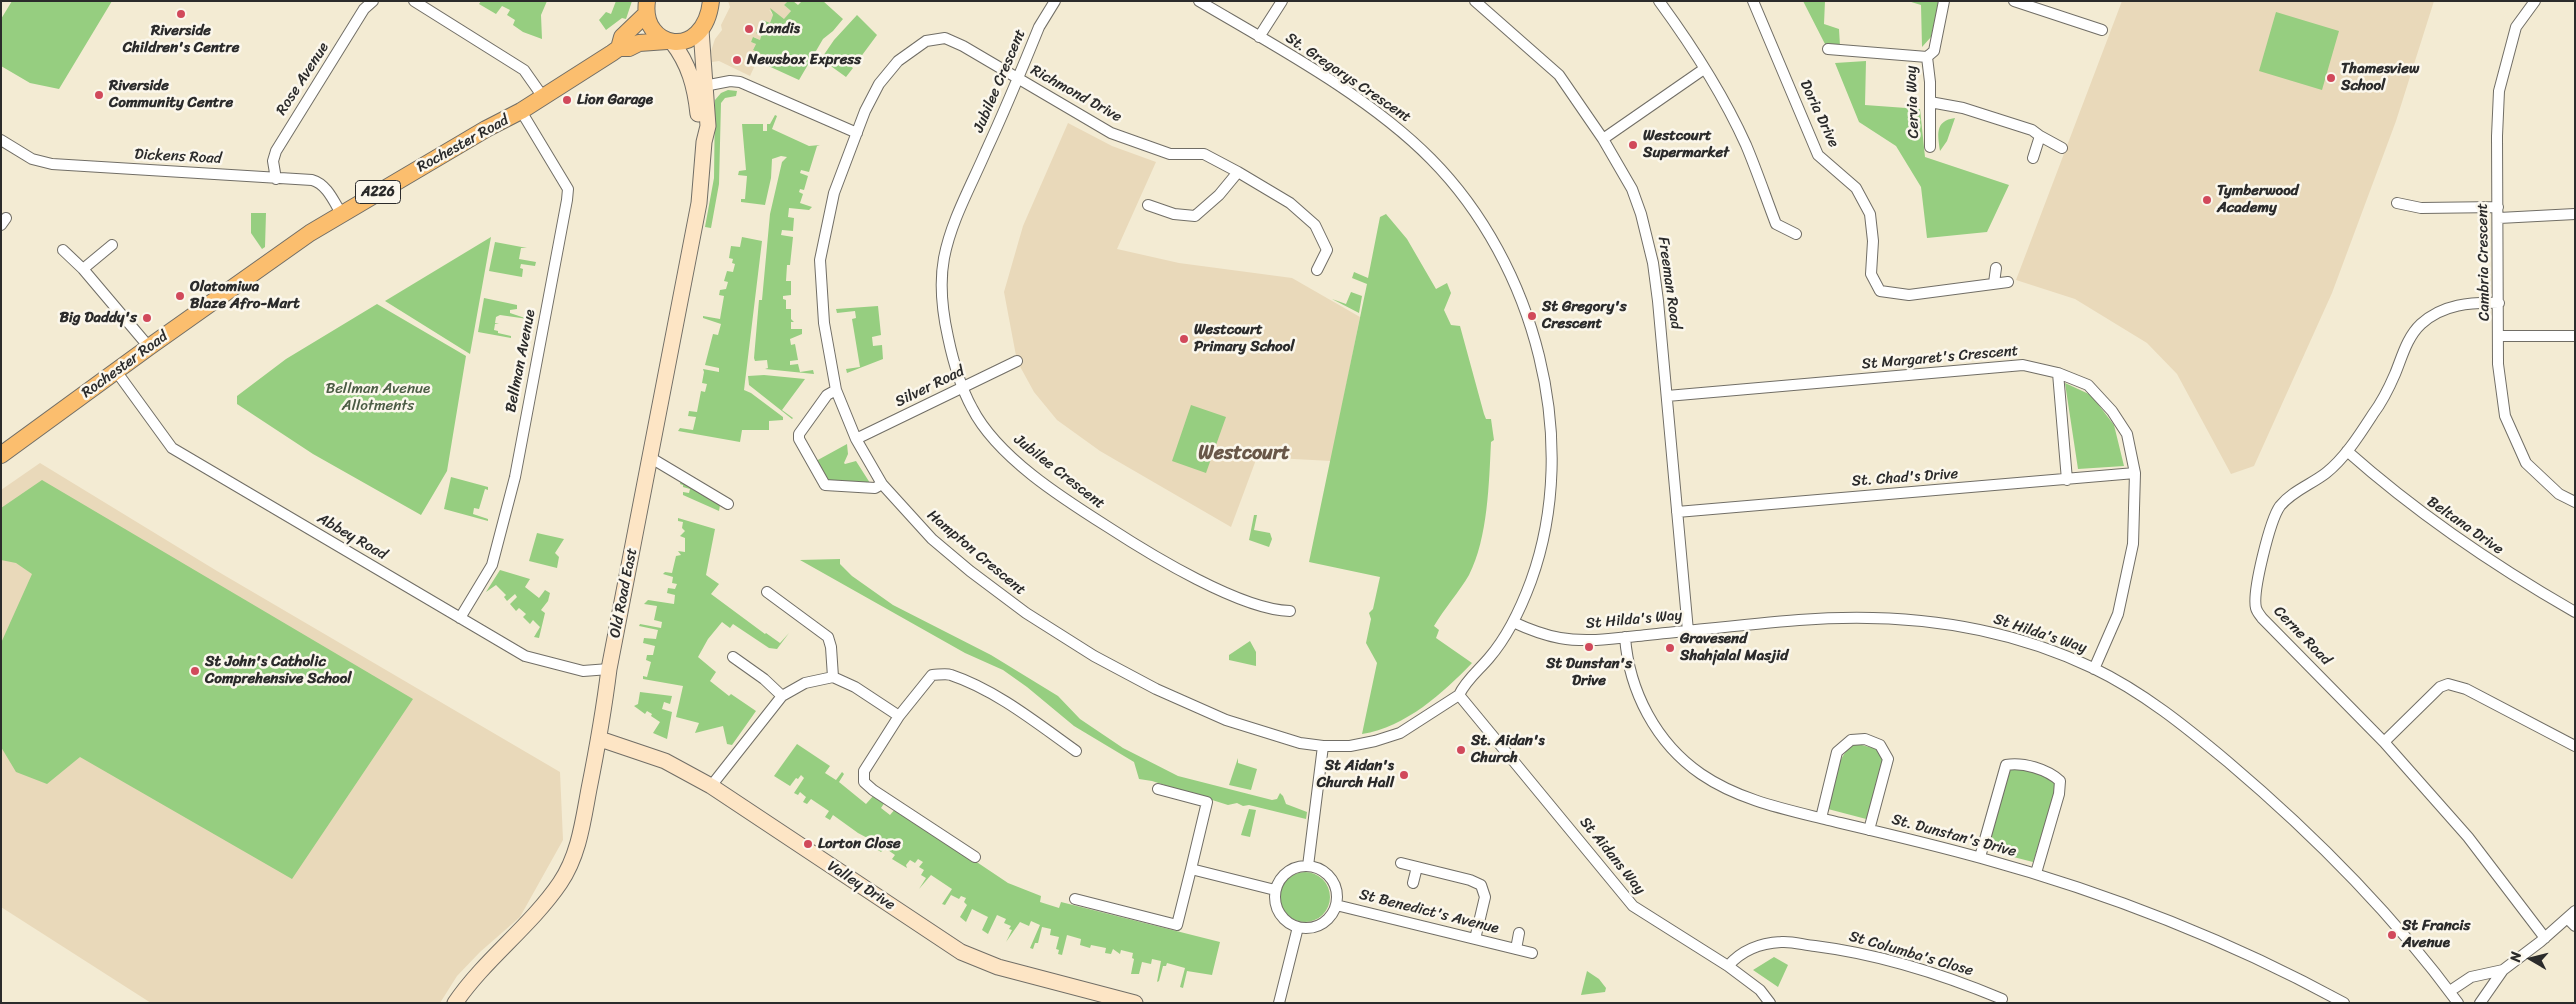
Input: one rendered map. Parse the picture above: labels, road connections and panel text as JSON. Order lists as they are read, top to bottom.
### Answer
{
  "streets": {
    "main road": [
      "Rochester Road",
      "A226",
      "Old Road East",
      "Valley Drive"
    ],
    "street": [
      "St. Gregorys Crescent",
      "Rose Avenue",
      "Jubilee Crescent",
      "Richmond Drive",
      "Cervia Way",
      "Doria Drive",
      "Dickens Road",
      "Cambria Crescent",
      "Freeman Road",
      "St Margaret's Crescent",
      "Bellman Avenue",
      "Silver Road",
      "St. Chad's Drive",
      "Beltana Drive",
      "Abbey Road",
      "Hampton Crescent",
      "St Hilda's Way",
      "Cerne Road",
      "St. Dunstan's Drive",
      "St Aidans Way",
      "St Benedict's Avenue",
      "St Columba's Close"
    ]
  },
  "crossings": [
    ["St. Gregorys Crescent", "St Hilda's Way"],
    ["St. Gregorys Crescent", "St Aidans Way"],
    ["Rose Avenue", "Dickens Road"],
    ["Jubilee Crescent", "Richmond Drive"],
    ["Jubilee Crescent", "Silver Road"],
    ["Jubilee Crescent", "Hampton Crescent"],
    ["Richmond Drive", "Hampton Crescent"],
    ["Rochester Road", "Dickens Road"],
    ["Rochester Road", "A226"],
    ["Rochester Road", "Bellman Avenue"],
    ["Rochester Road", "Abbey Road"],
    ["A226", "Old Road East"],
    ["Cambria Crescent", "Cerne Road"],
    ["Freeman Road", "St Margaret's Crescent"],
    ["Freeman Road", "St. Chad's Drive"],
    ["Freeman Road", "St Hilda's Way"],
    ["St Margaret's Crescent", "St. Chad's Drive"],
    ["St Margaret's Crescent", "St Hilda's Way"],
    ["Bellman Avenue", "Abbey Road"],
    ["Silver Road", "Hampton Crescent"],
    ["Beltana Drive", "Cerne Road"],
    ["Abbey Road", "Old Road East"],
    ["Old Road East", "Valley Drive"],
    ["St Hilda's Way", "St. Dunstan's Drive"],
    ["St Aidans Way", "St Columba's Close"]
  ],
  "districts": ["Westcourt"],
  "parks": ["Bellman Avenue Allotments"],
  "places": [
    "Riverside Children's Centre",
    "Londis",
    "Newsbox Express",
    "Thamesview School",
    "Riverside Community Centre",
    "Lion Garage",
    "Westcourt Supermarket",
    "Tymberwood Academy",
    "Olatomiwa Blaze Afro-Mart",
    "St Gregory's Crescent",
    "Big Daddy's",
    "Westcourt Primary School",
    "St Dunstan's Drive",
    "Gravesend Shahjalal Masjid",
    "St John's Catholic Comprehensive School",
    "St. Aidan's Church",
    "St Aidan's Church Hall",
    "Lorton Close",
    "St Francis Avenue"
  ],
  "north": "left"
}
